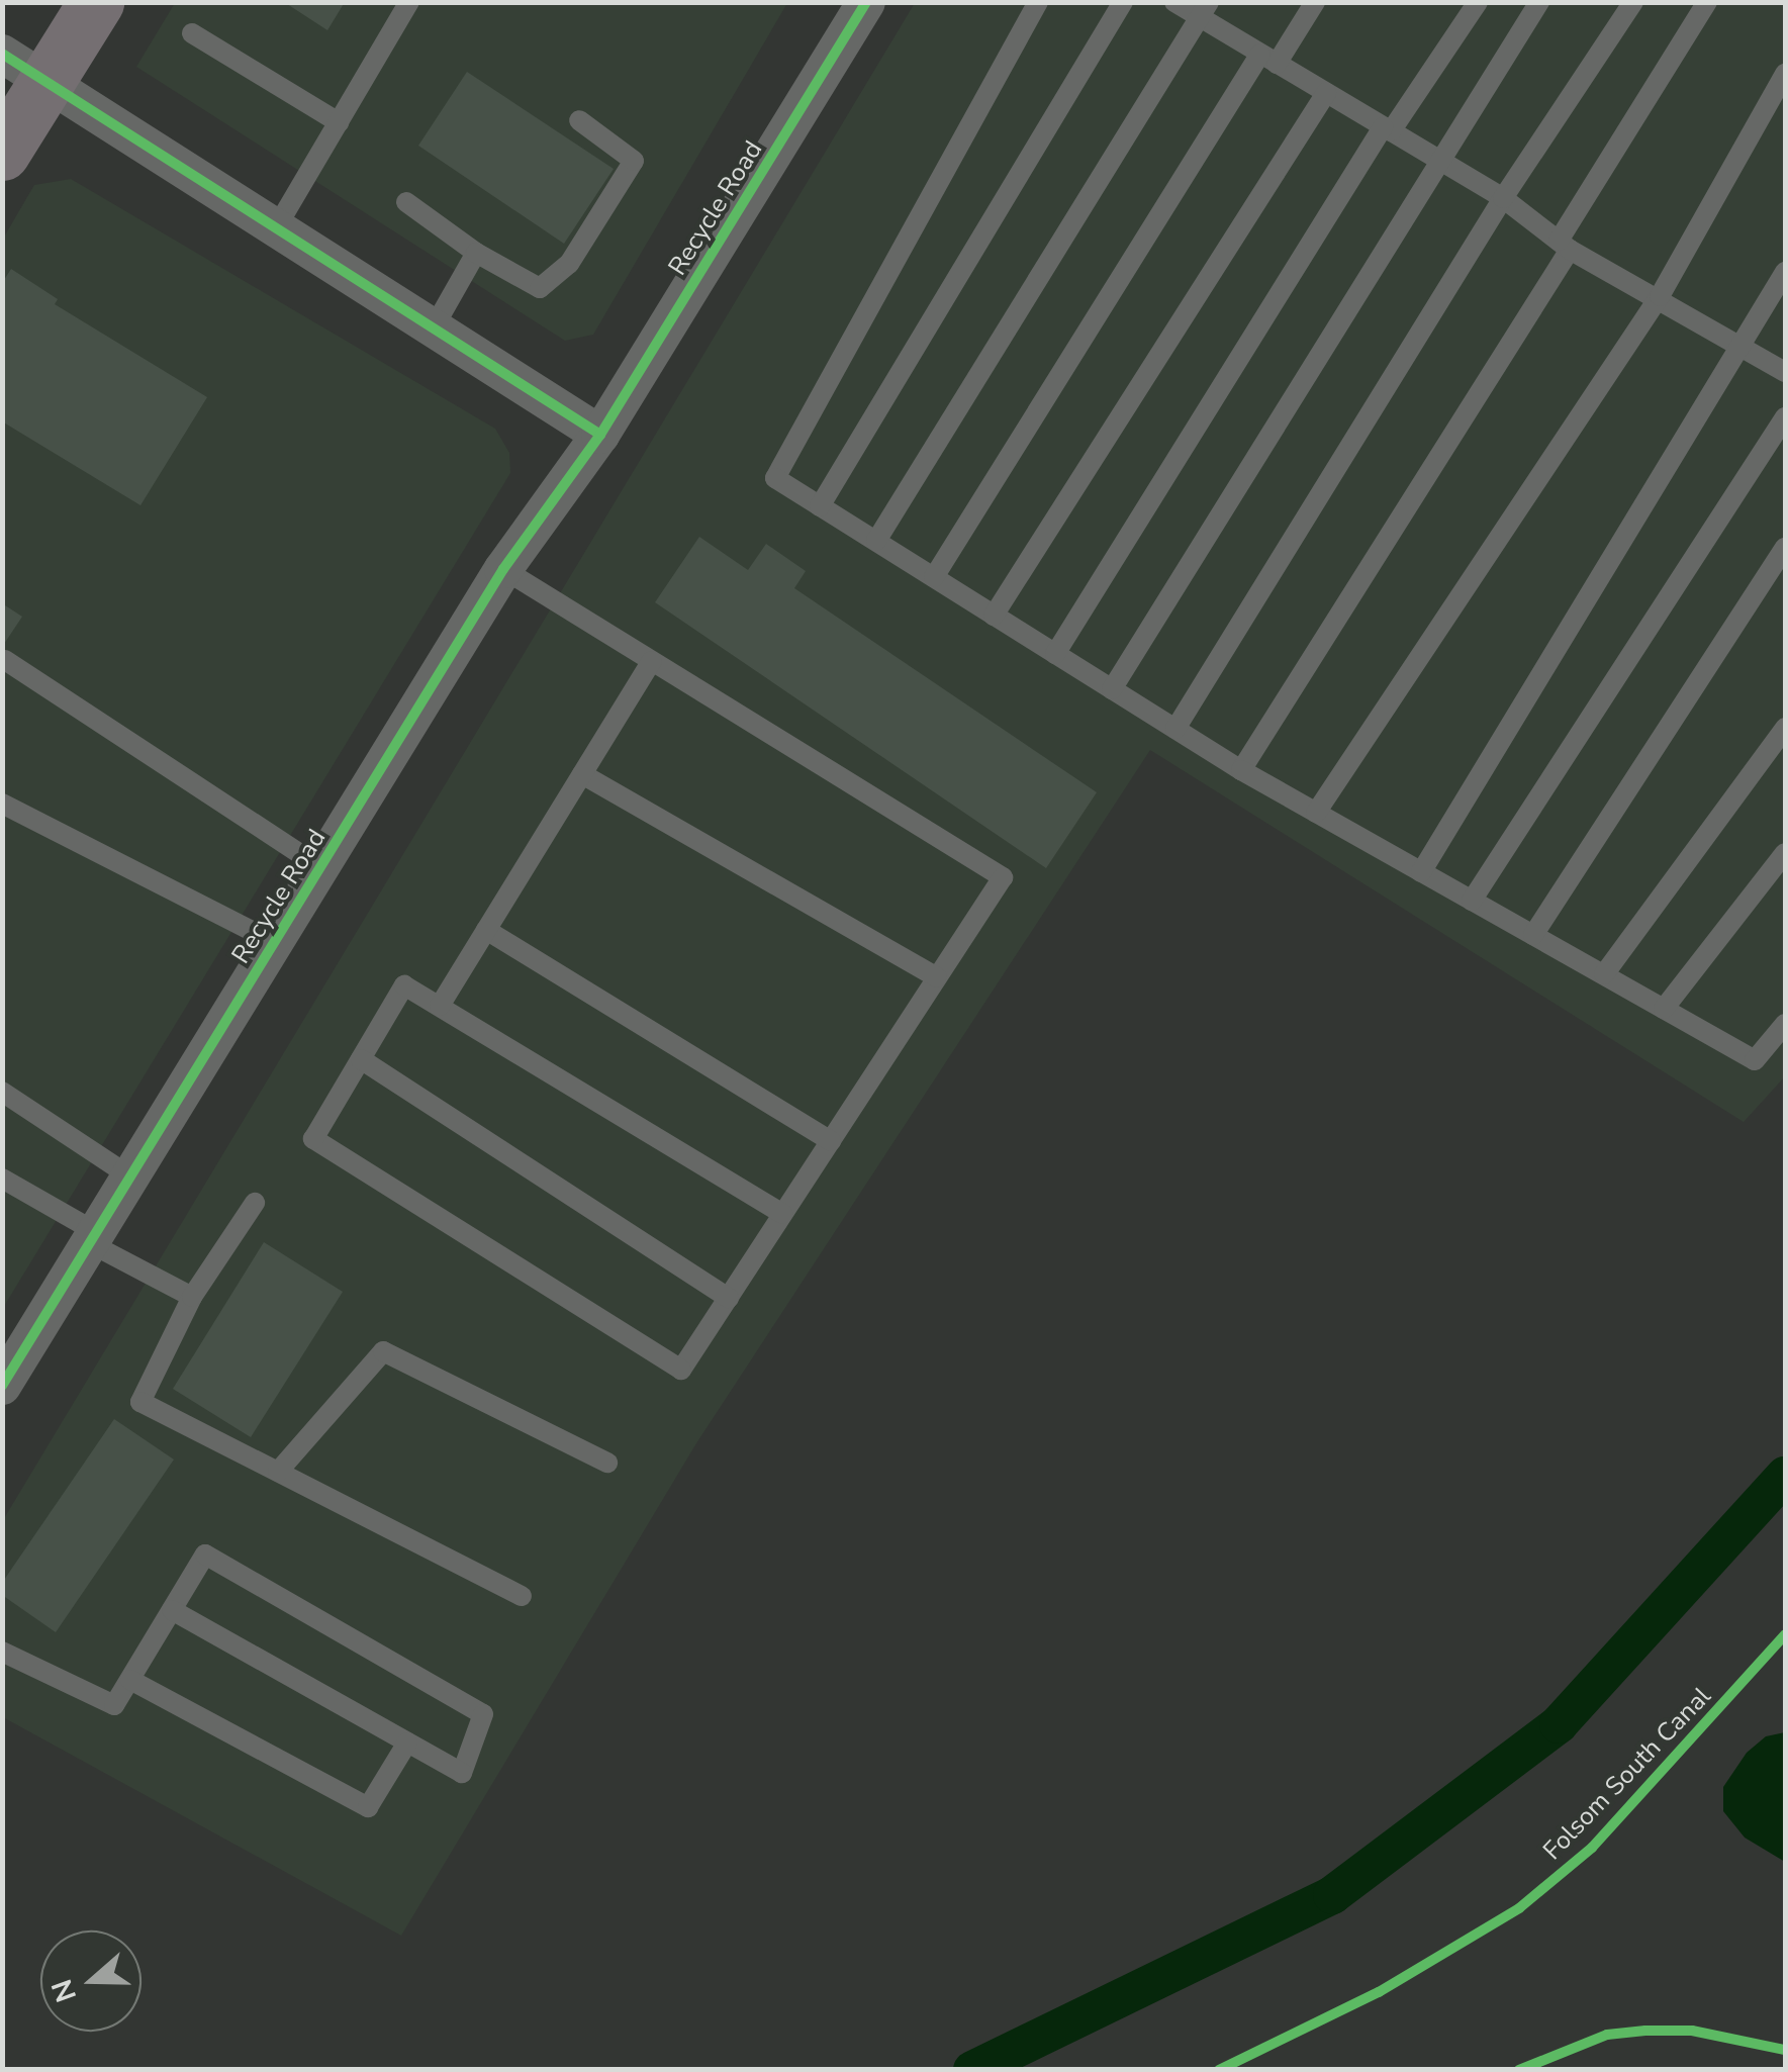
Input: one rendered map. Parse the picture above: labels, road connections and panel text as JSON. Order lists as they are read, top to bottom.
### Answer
{
  "streets": {
    "street": ["Recycle Road"],
    "cycle path": ["Folsom South Canal"]
  },
  "north": "left"
}
